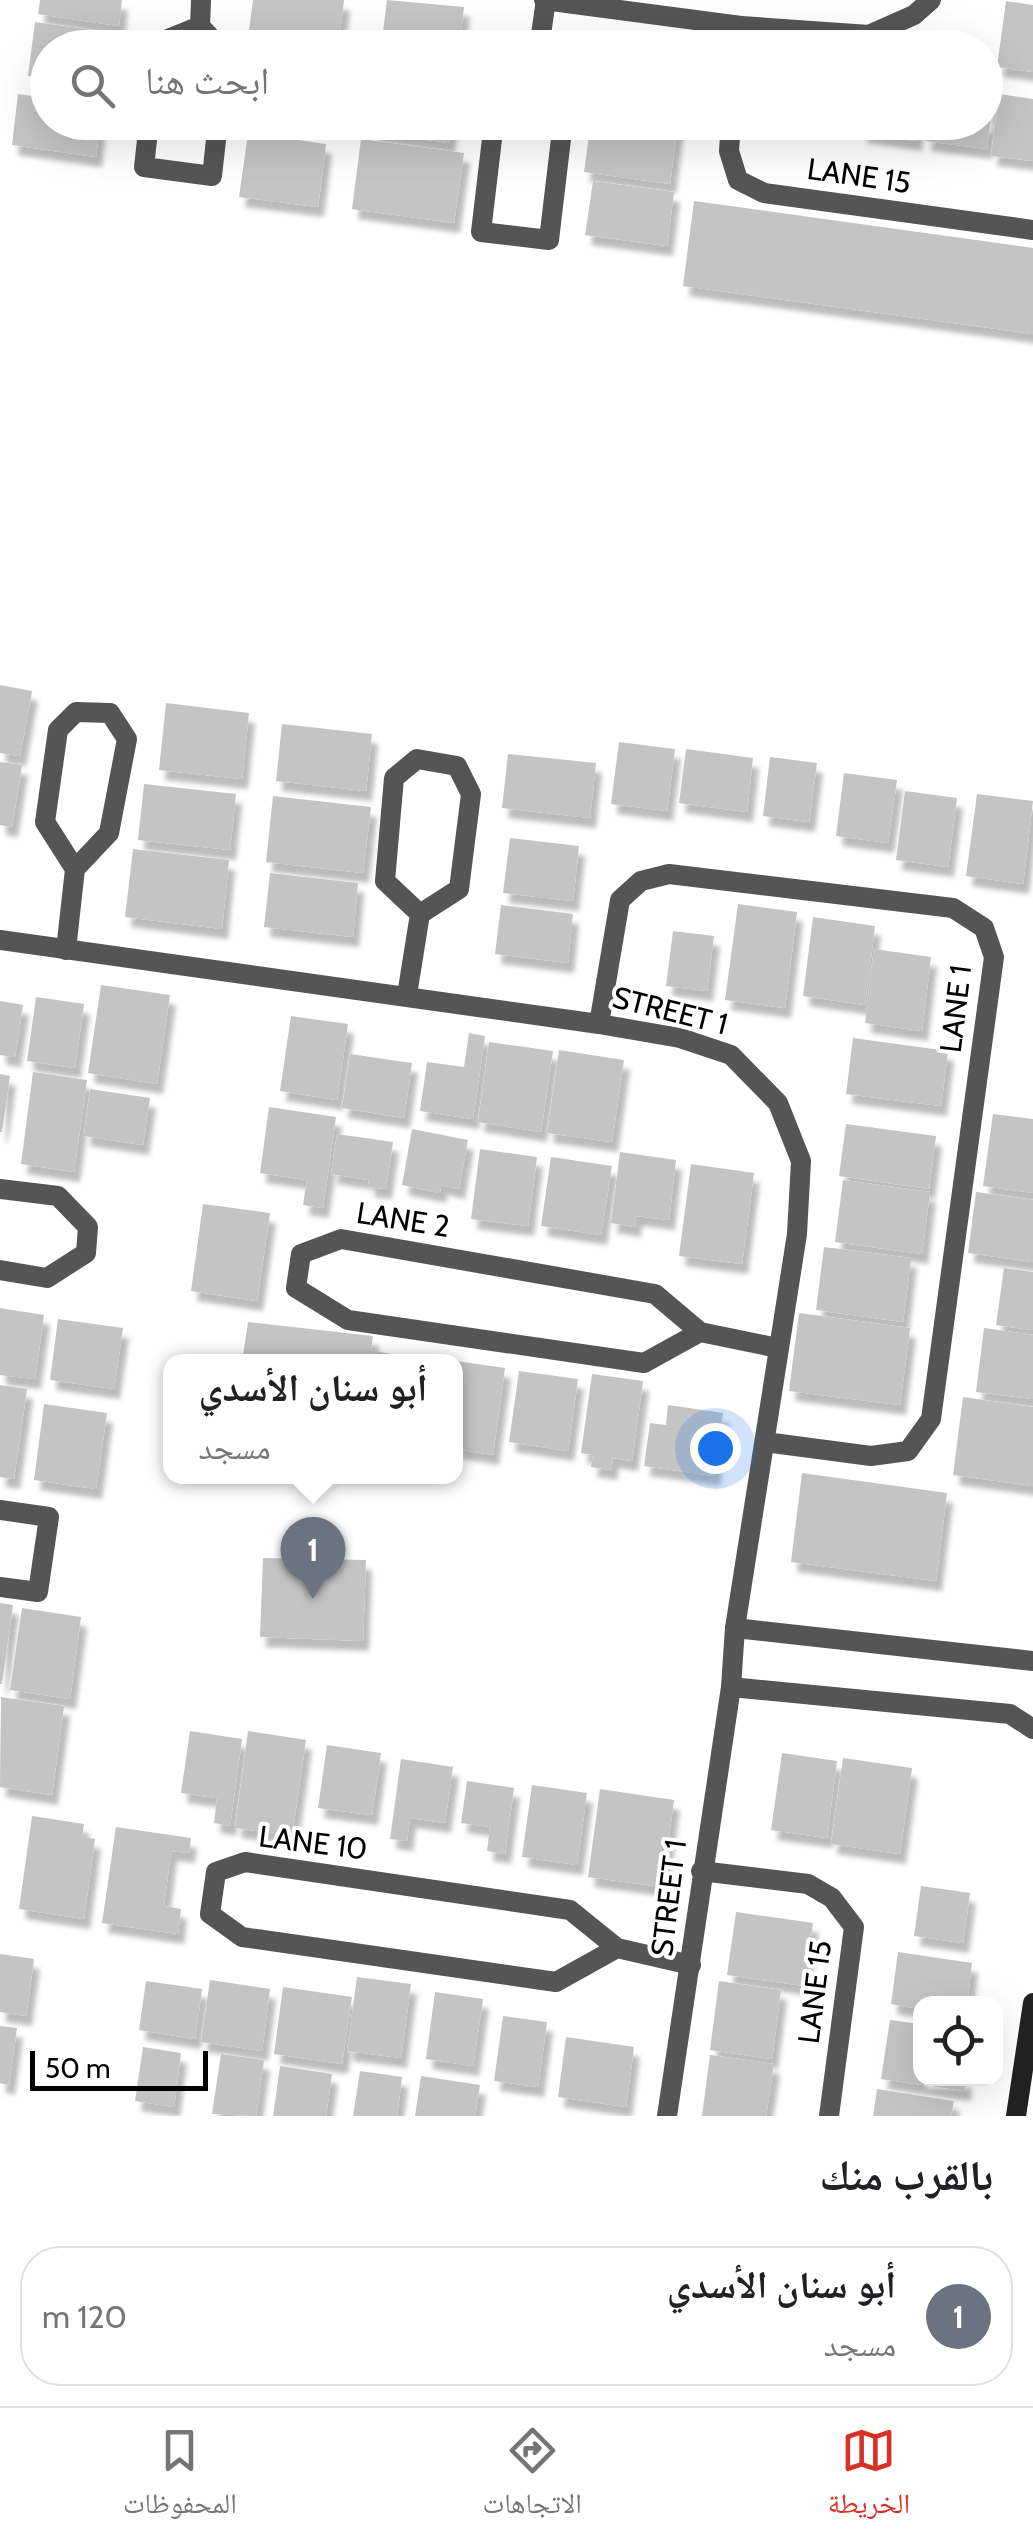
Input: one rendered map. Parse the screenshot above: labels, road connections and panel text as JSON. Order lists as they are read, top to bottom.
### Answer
{
  "streets": {
    "street": [
      "LANE 15",
      "LANE 1",
      "STREET 1",
      "LANE 2",
      "LANE 10"
    ]
  },
  "crossings": [
    ["LANE 15", "STREET 1"],
    ["LANE 1", "STREET 1"],
    ["STREET 1", "LANE 2"],
    ["STREET 1", "LANE 10"]
  ],
  "scale_bar": "50 m",
  "page": {
    "search": "ابحث هنا",
    "popup": ["أبو سنان الأسدي", "مسجد"],
    "pins": "1",
    "scale": "50 m",
    "heading": "بالقرب منك",
    "list": [
      {
        "mark": "1",
        "name": "أبو سنان الأسدي",
        "note": "مسجد",
        "value": "120 m"
      }
    ],
    "nav": ["الخريطة", "الاتجاهات", "المحفوظات"]
  }
}
